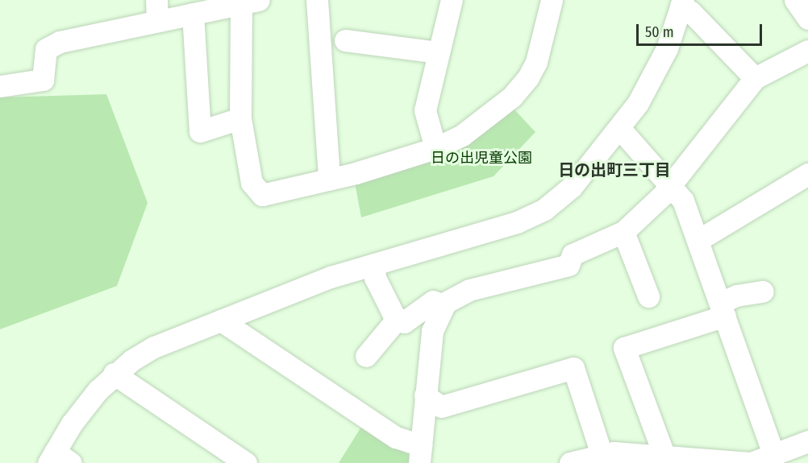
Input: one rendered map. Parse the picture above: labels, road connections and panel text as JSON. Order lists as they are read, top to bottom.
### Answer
{
  "districts": ["日の出町三丁目"],
  "parks": ["日の出児童公園"],
  "scale_bar": "50 m"
}
